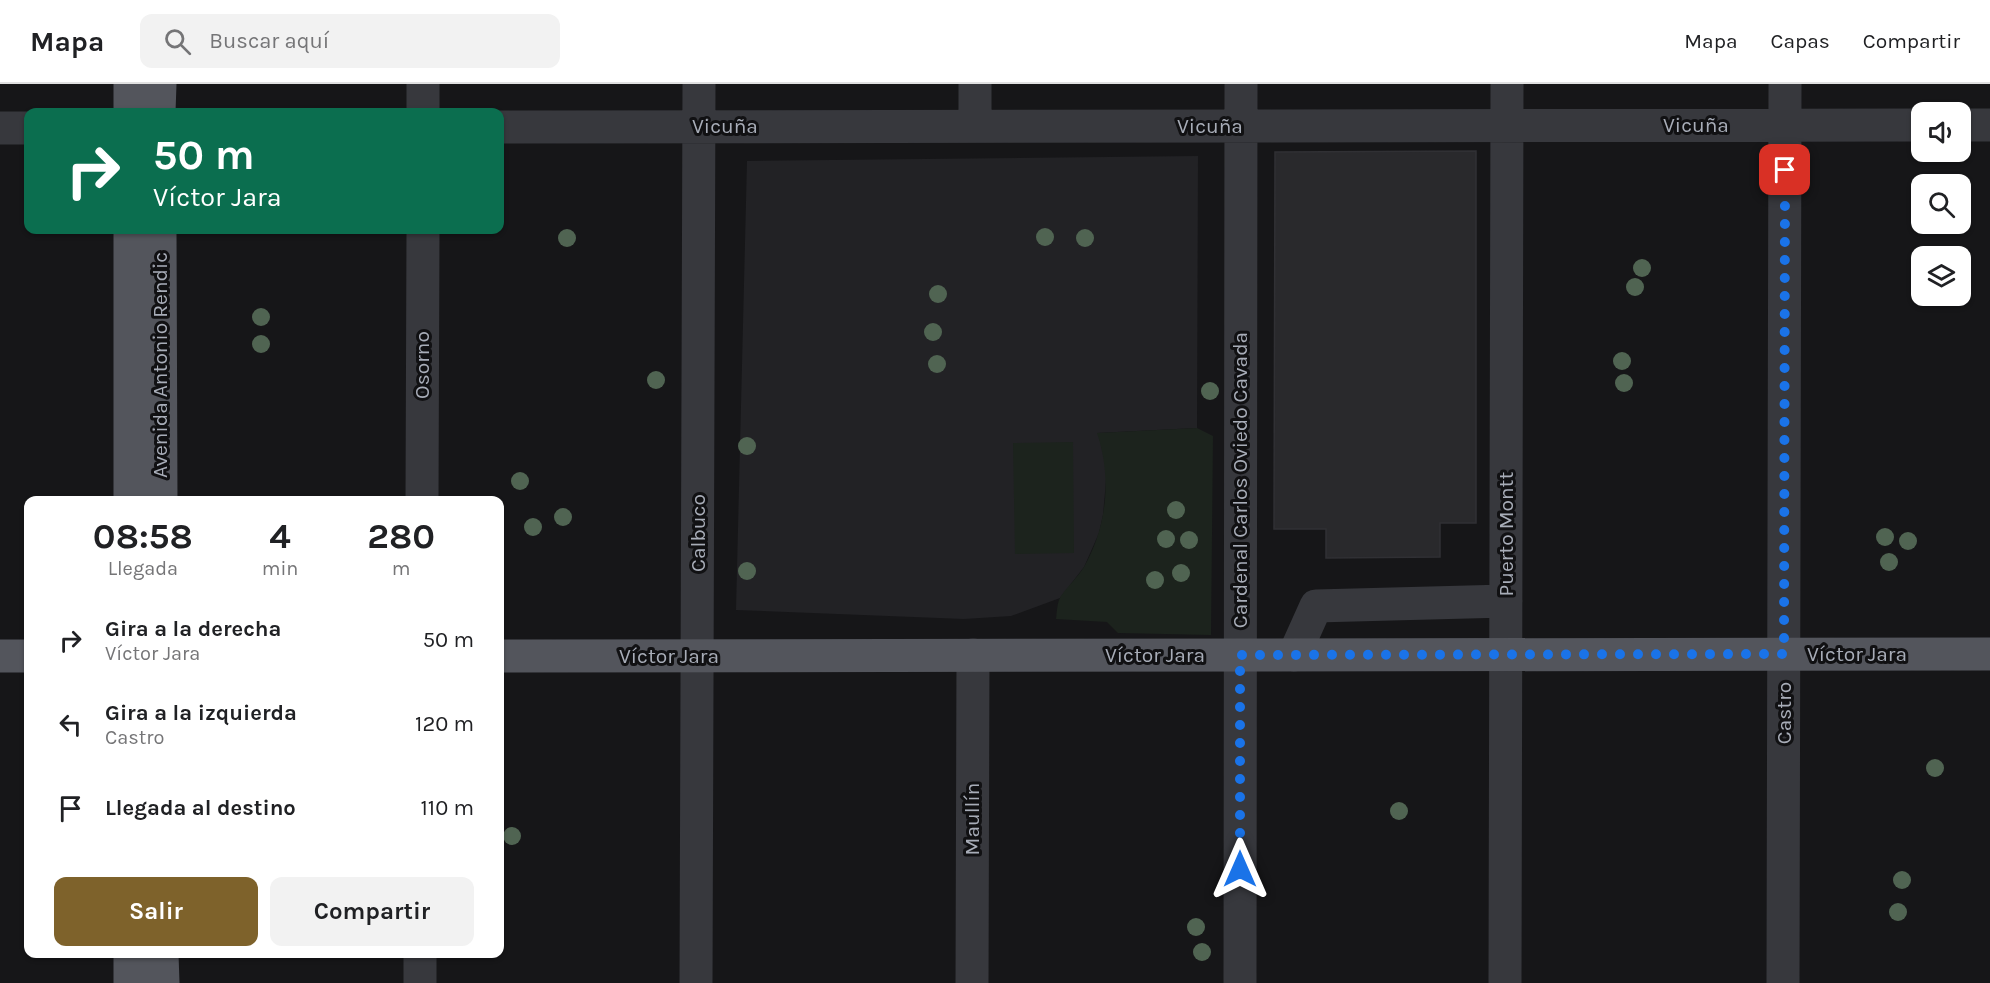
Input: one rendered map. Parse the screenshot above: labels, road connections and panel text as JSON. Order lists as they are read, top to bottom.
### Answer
{
  "streets": {
    "main road": ["Avenida Antonio Rendic", "Víctor Jara"],
    "street": [
      "Vicuña",
      "Osorno",
      "Cardenal Carlos Oviedo Cavada",
      "Calbuco",
      "Puerto Montt",
      "Castro",
      "Maullín"
    ]
  },
  "crossings": [
    ["Vicuña", "Cardenal Carlos Oviedo Cavada"],
    ["Vicuña", "Calbuco"],
    ["Vicuña", "Puerto Montt"],
    ["Vicuña", "Castro"],
    ["Cardenal Carlos Oviedo Cavada", "Víctor Jara"],
    ["Calbuco", "Víctor Jara"],
    ["Puerto Montt", "Víctor Jara"],
    ["Víctor Jara", "Castro"],
    ["Víctor Jara", "Maullín"]
  ],
  "page": {
    "header": "Mapa",
    "search": "Buscar aquí",
    "nav": ["Mapa", "Capas", "Compartir"],
    "turn": ["50 m", "Víctor Jara"],
    "eta": [
      "08:58",
      "Llegada",
      "4",
      "min",
      "280",
      "m"
    ],
    "list": [
      {
        "name": "Gira a la derecha",
        "note": "Víctor Jara",
        "value": "50 m"
      },
      {
        "name": "Gira a la izquierda",
        "note": "Castro",
        "value": "120 m"
      },
      {
        "name": "Llegada al destino",
        "value": "110 m"
      }
    ],
    "buttons": ["Salir", "Compartir"]
  }
}
